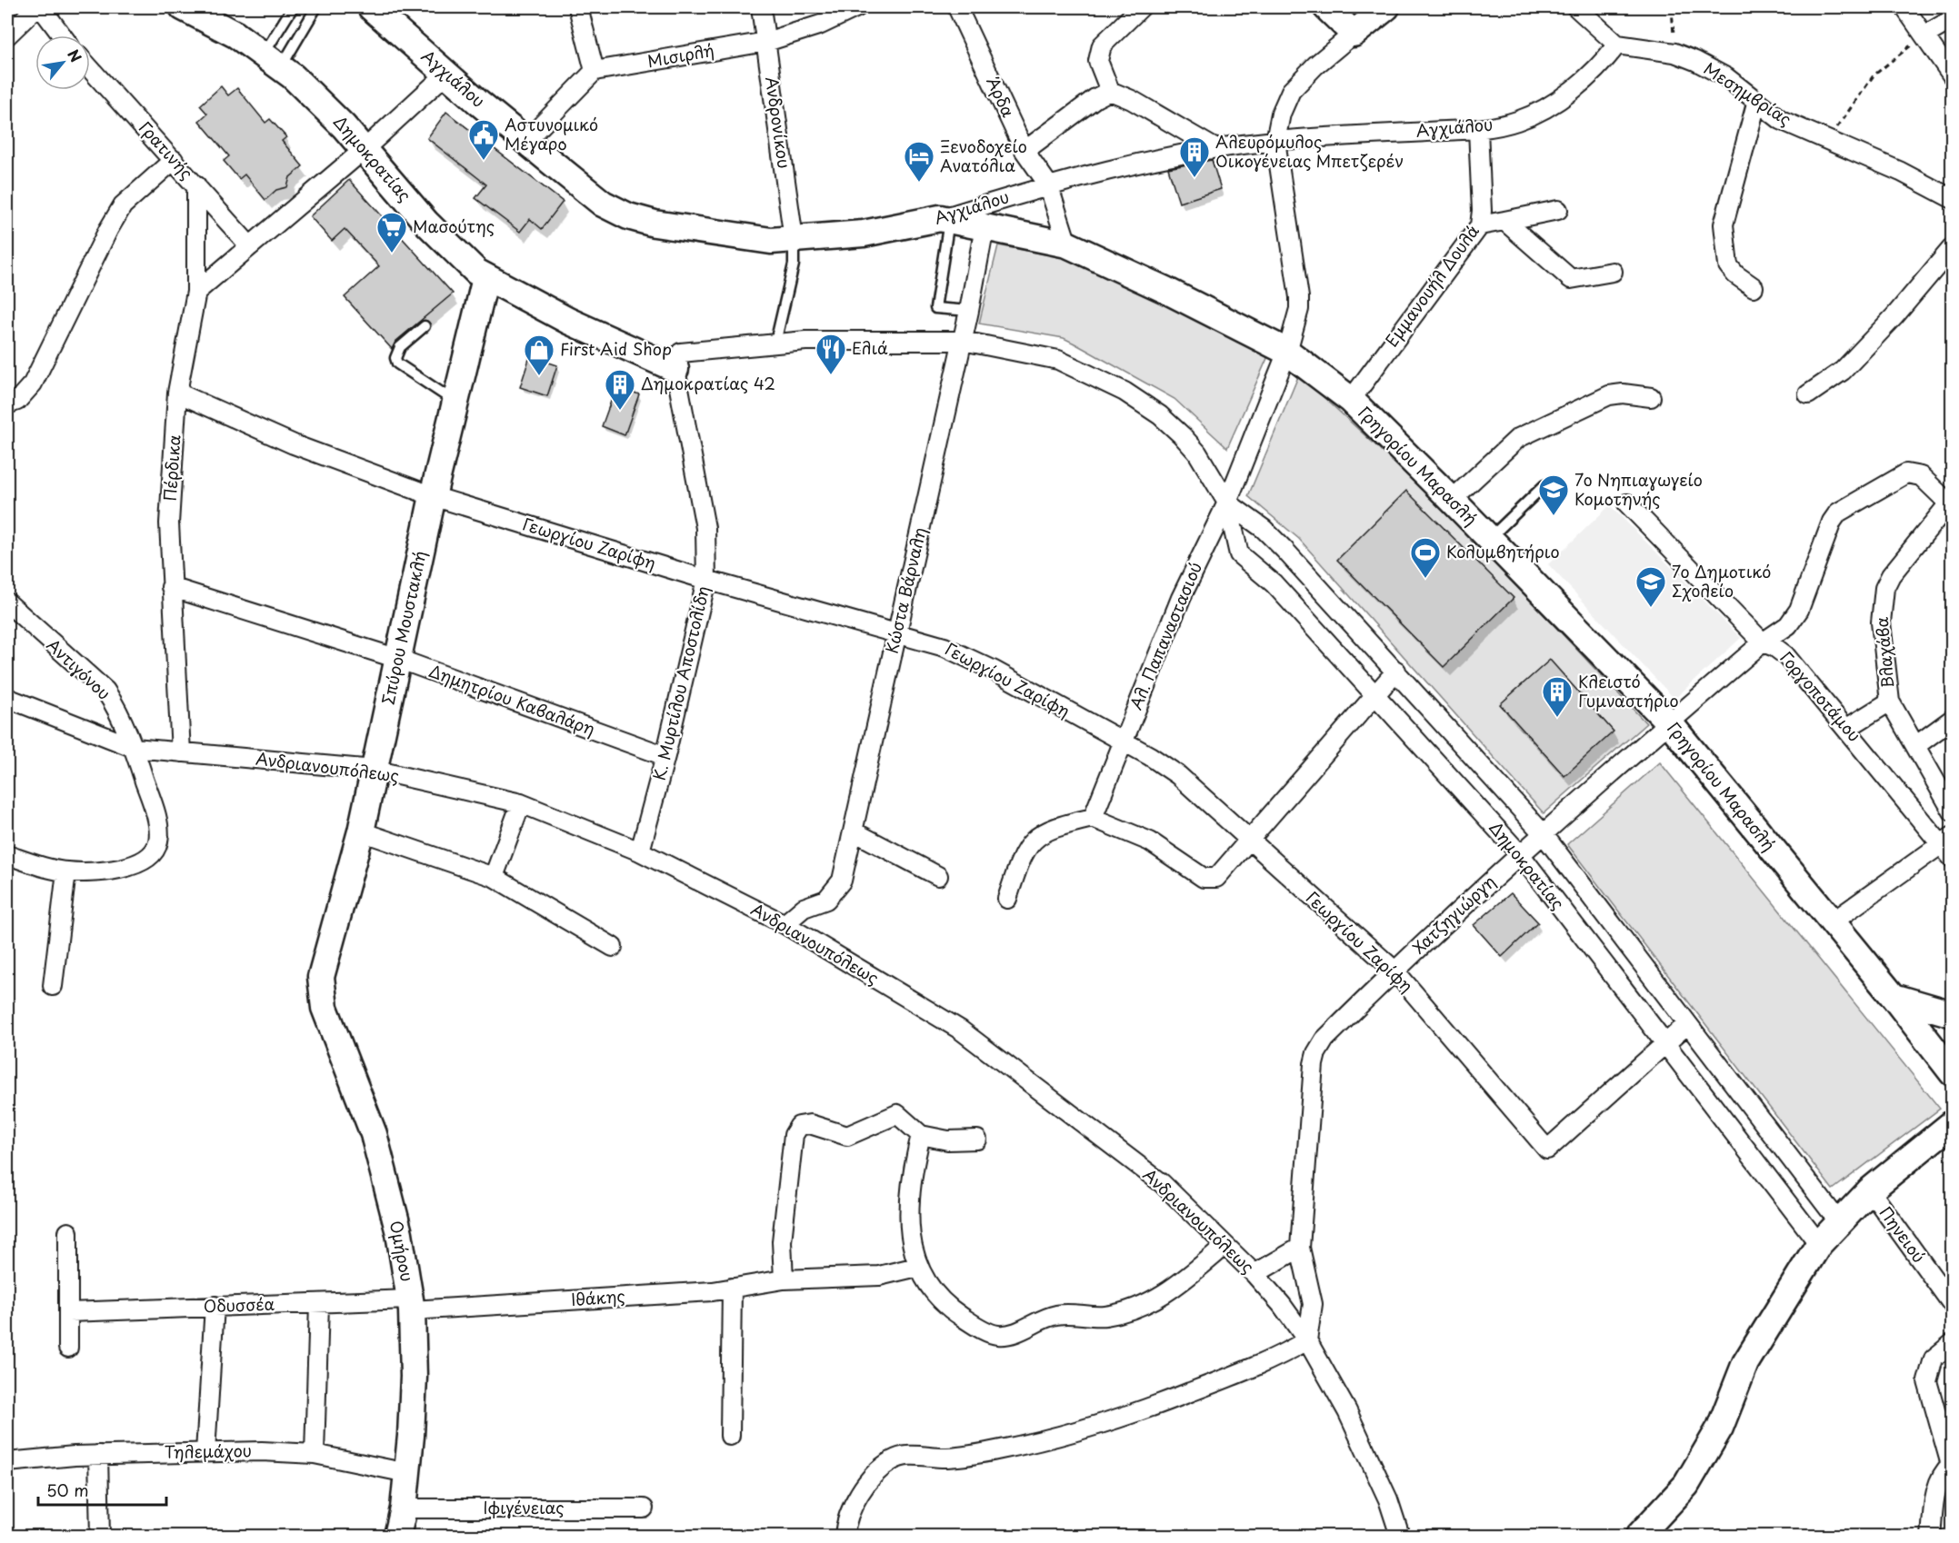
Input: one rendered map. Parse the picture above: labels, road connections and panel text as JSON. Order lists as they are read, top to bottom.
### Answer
{
  "streets": {
    "street": [
      "Μισιρλή",
      "Αγχιάλου",
      "Μεσημβρίας",
      "Άρδα",
      "Ανδρονίκου",
      "Γρατινής",
      "Δημοκρατίας",
      "Εμμανουήλ Δουλά",
      "Γρηγορίου Μαρασλή",
      "Πέρδικα",
      "Γεωργίου Ζαρίφη",
      "Κώστα Βάρναλη",
      "Σπύρου Μουστακλή",
      "Αλ. Παπαναστασιού",
      "Βλαχάβα",
      "Αντιγόνου",
      "Κ. Μυρτίλου Αποστολίδη",
      "Γοργοποτάμου",
      "Δημητρίου Καβαλάρη",
      "Ανδριανουπόλεως",
      "Χατζηγιώργη",
      "Πηνειού",
      "Ομήρου",
      "Ιθάκης",
      "Οδυσσέα",
      "Τηλεμάχου",
      "Ιφιγένειας"
    ]
  },
  "crossings": [
    ["Μισιρλή", "Ανδρονίκου"],
    ["Αγχιάλου", "Μεσημβρίας"],
    ["Αγχιάλου", "Άρδα"],
    ["Αγχιάλου", "Ανδρονίκου"],
    ["Αγχιάλου", "Εμμανουήλ Δουλά"],
    ["Αγχιάλου", "Γρηγορίου Μαρασλή"],
    ["Αγχιάλου", "Αλ. Παπαναστασιού"],
    ["Άρδα", "Γρηγορίου Μαρασλή"],
    ["Γρατινής", "Πέρδικα"],
    ["Δημοκρατίας", "Γεωργίου Ζαρίφη"],
    ["Δημοκρατίας", "Κώστα Βάρναλη"],
    ["Δημοκρατίας", "Σπύρου Μουστακλή"],
    ["Δημοκρατίας", "Αλ. Παπαναστασιού"],
    ["Δημοκρατίας", "Κ. Μυρτίλου Αποστολίδη"],
    ["Δημοκρατίας", "Χατζηγιώργη"],
    ["Εμμανουήλ Δουλά", "Γρηγορίου Μαρασλή"],
    ["Γρηγορίου Μαρασλή", "Κώστα Βάρναλη"],
    ["Γρηγορίου Μαρασλή", "Αλ. Παπαναστασιού"],
    ["Γρηγορίου Μαρασλή", "Χατζηγιώργη"],
    ["Πέρδικα", "Γεωργίου Ζαρίφη"],
    ["Πέρδικα", "Δημητρίου Καβαλάρη"],
    ["Πέρδικα", "Ανδριανουπόλεως"],
    ["Γεωργίου Ζαρίφη", "Κώστα Βάρναλη"],
    ["Γεωργίου Ζαρίφη", "Σπύρου Μουστακλή"],
    ["Γεωργίου Ζαρίφη", "Αλ. Παπαναστασιού"],
    ["Γεωργίου Ζαρίφη", "Κ. Μυρτίλου Αποστολίδη"],
    ["Γεωργίου Ζαρίφη", "Χατζηγιώργη"],
    ["Κώστα Βάρναλη", "Ανδριανουπόλεως"],
    ["Σπύρου Μουστακλή", "Δημητρίου Καβαλάρη"],
    ["Σπύρου Μουστακλή", "Ανδριανουπόλεως"],
    ["Σπύρου Μουστακλή", "Ομήρου"],
    ["Βλαχάβα", "Χατζηγιώργη"],
    ["Αντιγόνου", "Ανδριανουπόλεως"],
    ["Κ. Μυρτίλου Αποστολίδη", "Δημητρίου Καβαλάρη"],
    ["Κ. Μυρτίλου Αποστολίδη", "Ανδριανουπόλεως"],
    ["Γοργοποτάμου", "Χατζηγιώργη"],
    ["Ανδριανουπόλεως", "Χατζηγιώργη"],
    ["Ομήρου", "Ιθάκης"],
    ["Ομήρου", "Οδυσσέα"],
    ["Ομήρου", "Τηλεμάχου"],
    ["Ομήρου", "Ιφιγένειας"],
    ["Ιθάκης", "Οδυσσέα"]
  ],
  "places": {
    "public building": ["Αστυνομικό Μέγαρο"],
    "building": ["Αλευρόμυλος Οικογένειας Μπετζερέν", "Δημοκρατίας 42", "Κλειστό Γυμναστήριο"],
    "hotel": ["Ξενοδοχείο Ανατόλια"],
    "supermarket": ["Μασούτης"],
    "restaurant": ["Ελιά"],
    "shop": ["First Aid Shop"],
    "school or university": ["7ο Νηπιαγωγείο Κομοτηνής", "7ο Δημοτικό Σχολείο"],
    "sports": ["Κολυμβητήριο"]
  },
  "scale_bar": "50 m",
  "north": "top right"
}
